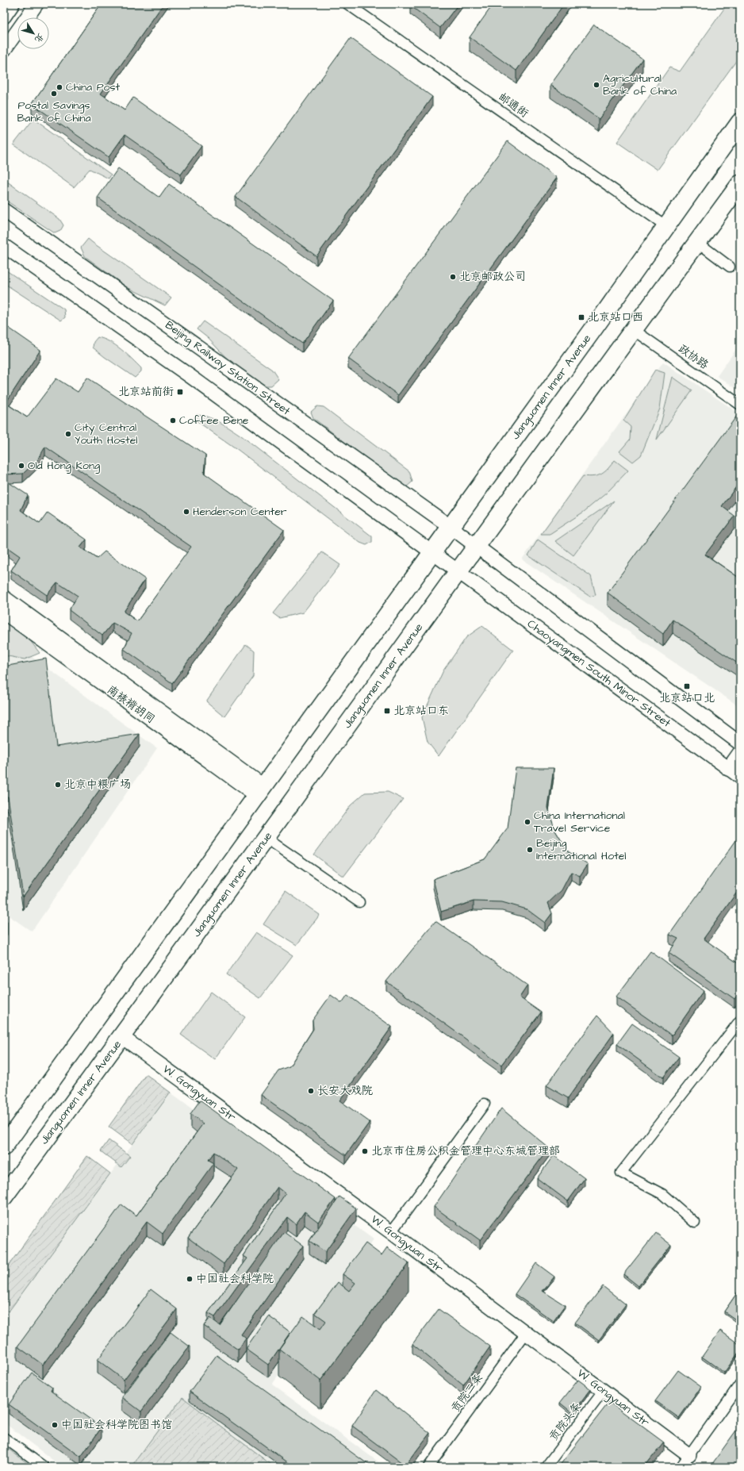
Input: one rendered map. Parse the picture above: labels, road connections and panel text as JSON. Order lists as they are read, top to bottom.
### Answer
{
  "streets": {
    "highway": ["Jianguomen Inner Avenue"],
    "main road": [
      "Beijing Railway Station Street",
      "Chaoyangmen South Minor Street",
      "南裱褙胡同",
      "W. Gongyuan Str"
    ],
    "street": [
      "邮通街",
      "政协路",
      "贡院二条",
      "贡院头条"
    ]
  },
  "crossings": [
    ["邮通街", "Jianguomen Inner Avenue"],
    ["Beijing Railway Station Street", "Jianguomen Inner Avenue"],
    ["Jianguomen Inner Avenue", "Chaoyangmen South Minor Street"],
    ["Jianguomen Inner Avenue", "W. Gongyuan Str"],
    ["W. Gongyuan Str", "贡院二条"],
    ["W. Gongyuan Str", "贡院头条"]
  ],
  "places": {
    "other": [
      "Agricultural Bank of China",
      "China Post",
      "Postal Savings Bank of China",
      "北京邮政公司",
      "Coffee Bene",
      "City Central Youth Hostel",
      "Old Hong Kong",
      "Henderson Center",
      "北京中粮广场",
      "China International Travel Service",
      "Beijing International Hotel",
      "长安大戏院",
      "北京市住房公积金管理中心东城管理部",
      "中国社会科学院",
      "中国社会科学院图书馆"
    ],
    "transit": [
      "北京站口西",
      "北京站前街",
      "北京站口北",
      "北京站口东"
    ]
  },
  "north": "bottom right"
}
